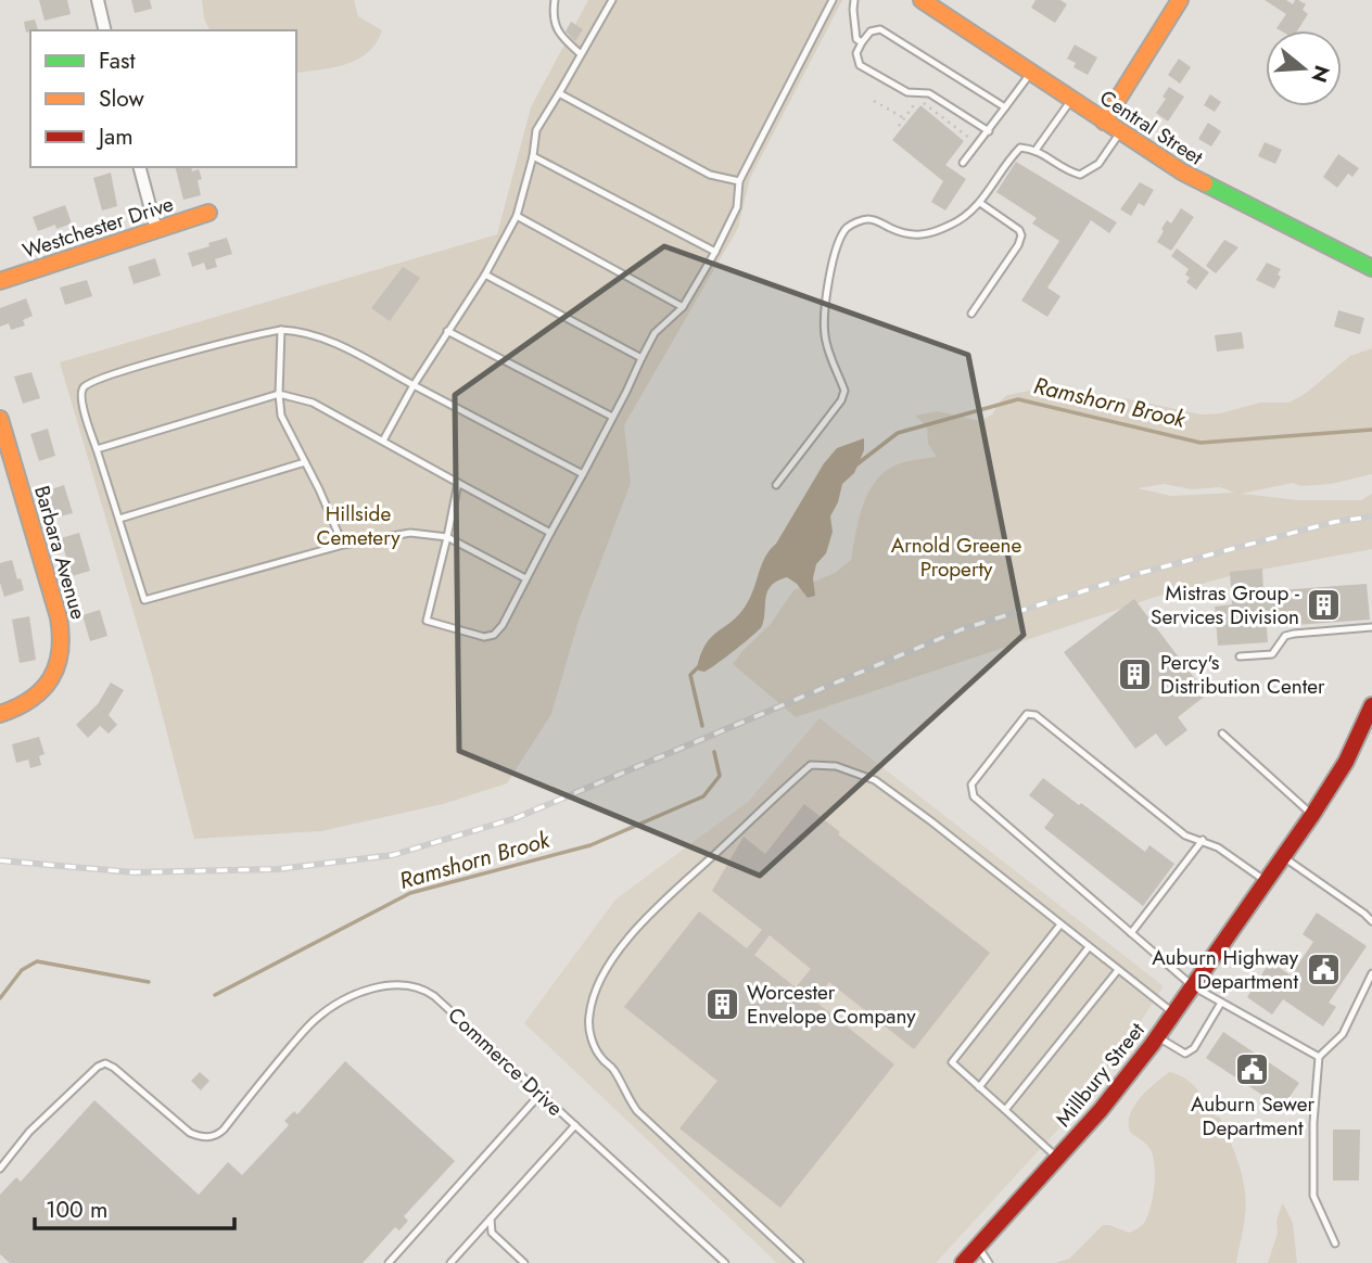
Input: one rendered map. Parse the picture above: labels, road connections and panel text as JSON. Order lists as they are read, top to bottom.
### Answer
{
  "streets": {
    "street": [
      "Central Street",
      "Westchester Drive",
      "Barbara Avenue",
      "Millbury Street"
    ],
    "lane": ["Commerce Drive"]
  },
  "water": ["Ramshorn Brook"],
  "parks": ["Hillside Cemetery", "Arnold Greene Property"],
  "places": {
    "building": ["Mistras Group - Services Division", "Percy's Distribution Center", "Worcester Envelope Company"],
    "public building": ["Auburn Highway Department", "Auburn Sewer Department"]
  },
  "legend": ["Fast", "Slow", "Jam"],
  "scale_bar": "100 m",
  "north": "right"
}
